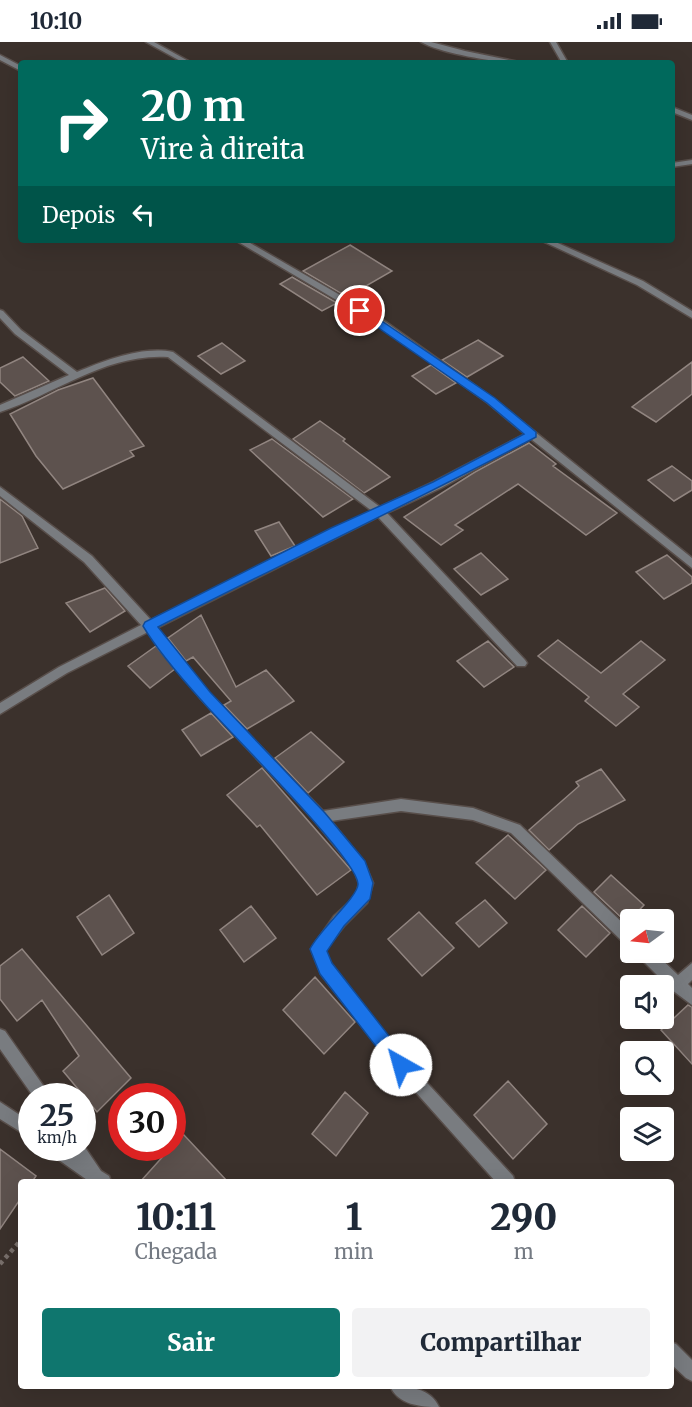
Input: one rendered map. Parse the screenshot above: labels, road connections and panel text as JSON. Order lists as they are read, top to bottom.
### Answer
{
  "north": "left",
  "page": {
    "status": "10:10",
    "turn": ["20 m", "Vire à direita"],
    "then": "Depois",
    "speed": "25 km/h",
    "limit": "30",
    "eta": [
      "10:11",
      "Chegada",
      "1",
      "min",
      "290",
      "m"
    ],
    "buttons": ["Sair", "Compartilhar"]
  }
}
